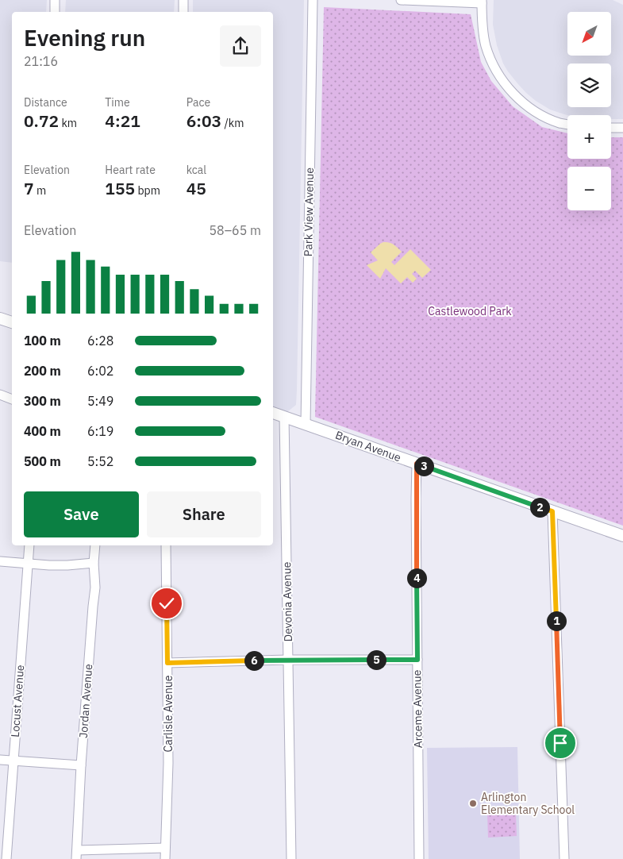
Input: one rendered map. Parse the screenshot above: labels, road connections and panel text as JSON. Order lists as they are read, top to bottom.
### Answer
{
  "streets": {
    "street": [
      "Park View Avenue",
      "Bryan Avenue",
      "Devonia Avenue",
      "Locust Avenue",
      "Jordan Avenue",
      "Arceme Avenue",
      "Carlisle Avenue"
    ]
  },
  "crossings": [
    ["Park View Avenue", "Bryan Avenue"],
    ["Bryan Avenue", "Devonia Avenue"],
    ["Bryan Avenue", "Arceme Avenue"]
  ],
  "parks": ["Castlewood Park"],
  "places": ["Arlington Elementary School"],
  "north": "bottom left",
  "page": {
    "map_buttons": ["+", "−"],
    "heading": ["Evening run", "21:16"],
    "stats": [
      ["Distance", "0.72 km"],
      ["Time", "4:21"],
      ["Pace", "6:03 /km"],
      ["Elevation", "7 m"],
      ["Heart rate", "155 bpm"],
      ["kcal", "45"]
    ],
    "chart": ["Elevation", "58–65 m"],
    "list": [
      {
        "name": "100 m",
        "note": "6:28"
      },
      {
        "name": "200 m",
        "note": "6:02"
      },
      {
        "name": "300 m",
        "note": "5:49"
      },
      {
        "name": "400 m",
        "note": "6:19"
      },
      {
        "name": "500 m",
        "note": "5:52"
      }
    ],
    "pins": [
      "3",
      "2",
      "4",
      "1",
      "5",
      "6"
    ],
    "buttons": ["Save", "Share"]
  }
}
